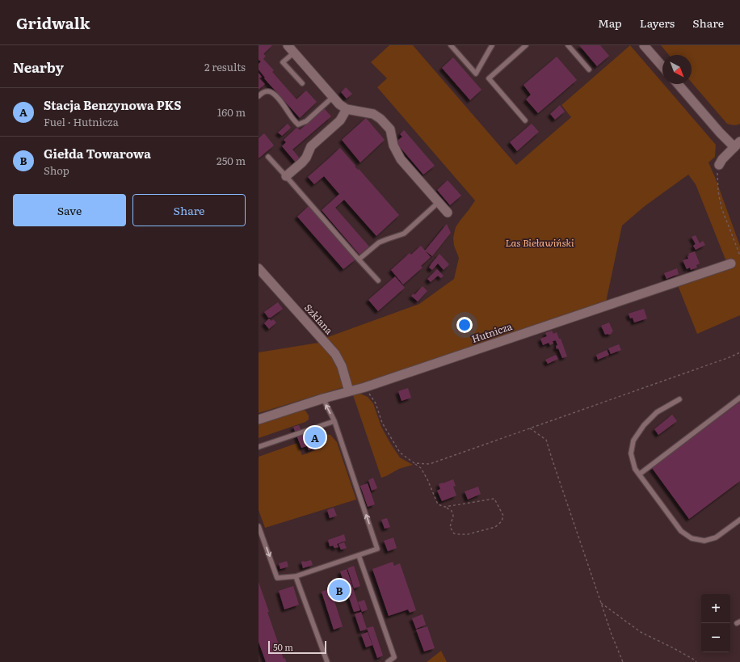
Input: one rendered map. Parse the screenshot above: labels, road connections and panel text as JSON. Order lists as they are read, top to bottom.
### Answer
{
  "streets": {
    "street": ["Szklana", "Hutnicza"]
  },
  "crossings": [
    ["Szklana", "Hutnicza"]
  ],
  "parks": ["Las Bieławiński"],
  "scale_bar": "50 m",
  "north": "bottom right",
  "page": {
    "header": "Gridwalk",
    "nav": ["Map", "Layers", "Share"],
    "heading": ["Nearby", "2 results"],
    "list": [
      {
        "mark": "A",
        "name": "Stacja Benzynowa PKS",
        "note": "Fuel · Hutnicza",
        "value": "160 m"
      },
      {
        "mark": "B",
        "name": "Giełda Towarowa",
        "note": "Shop",
        "value": "250 m"
      }
    ],
    "buttons": ["Save", "Share"],
    "pins": ["A", "B"],
    "map_buttons": ["+", "−"],
    "scale": "50 m"
  }
}
